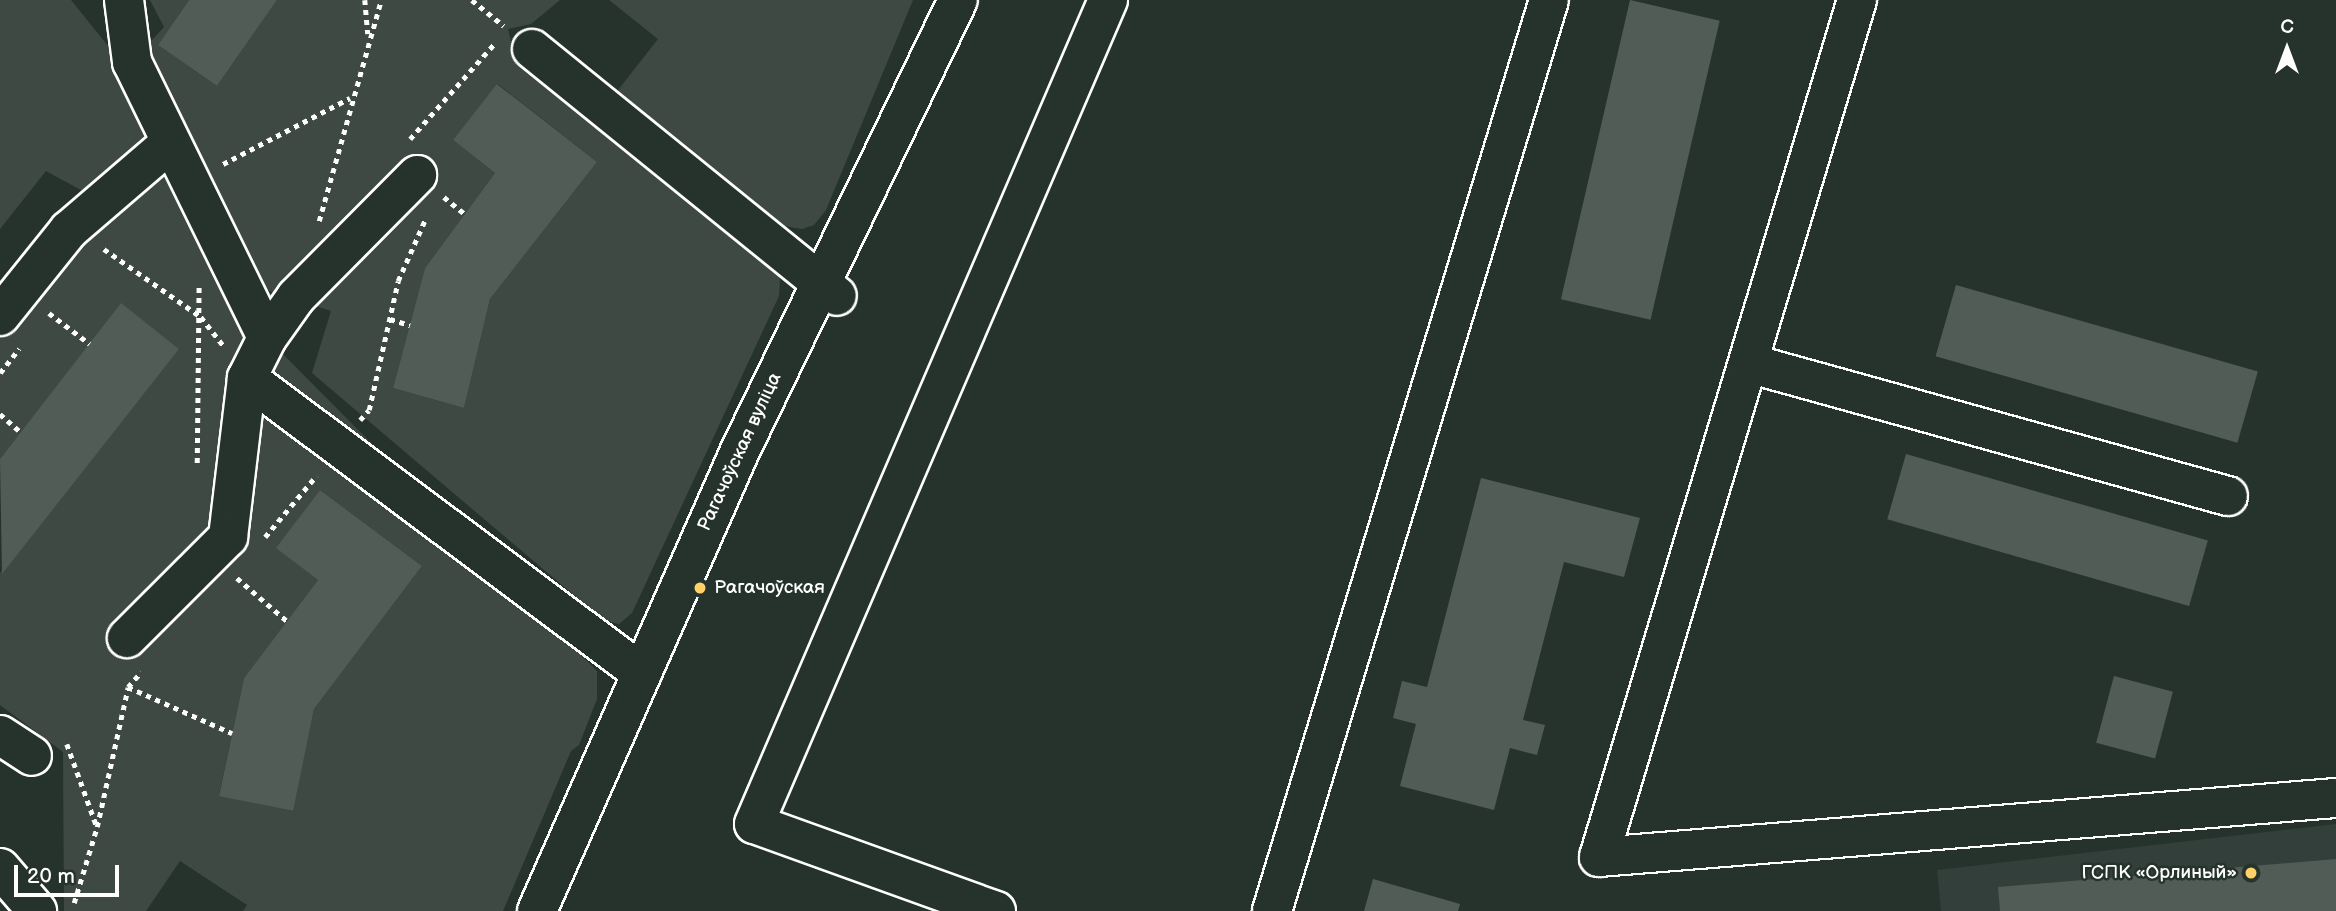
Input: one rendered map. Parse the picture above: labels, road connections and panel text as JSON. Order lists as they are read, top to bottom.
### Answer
{
  "streets": {
    "street": ["Рагачоўская вуліца"]
  },
  "places": ["Рагачоўская", "ГСПК «Орлиный»"],
  "scale_bar": "20 m",
  "north": "top"
}
